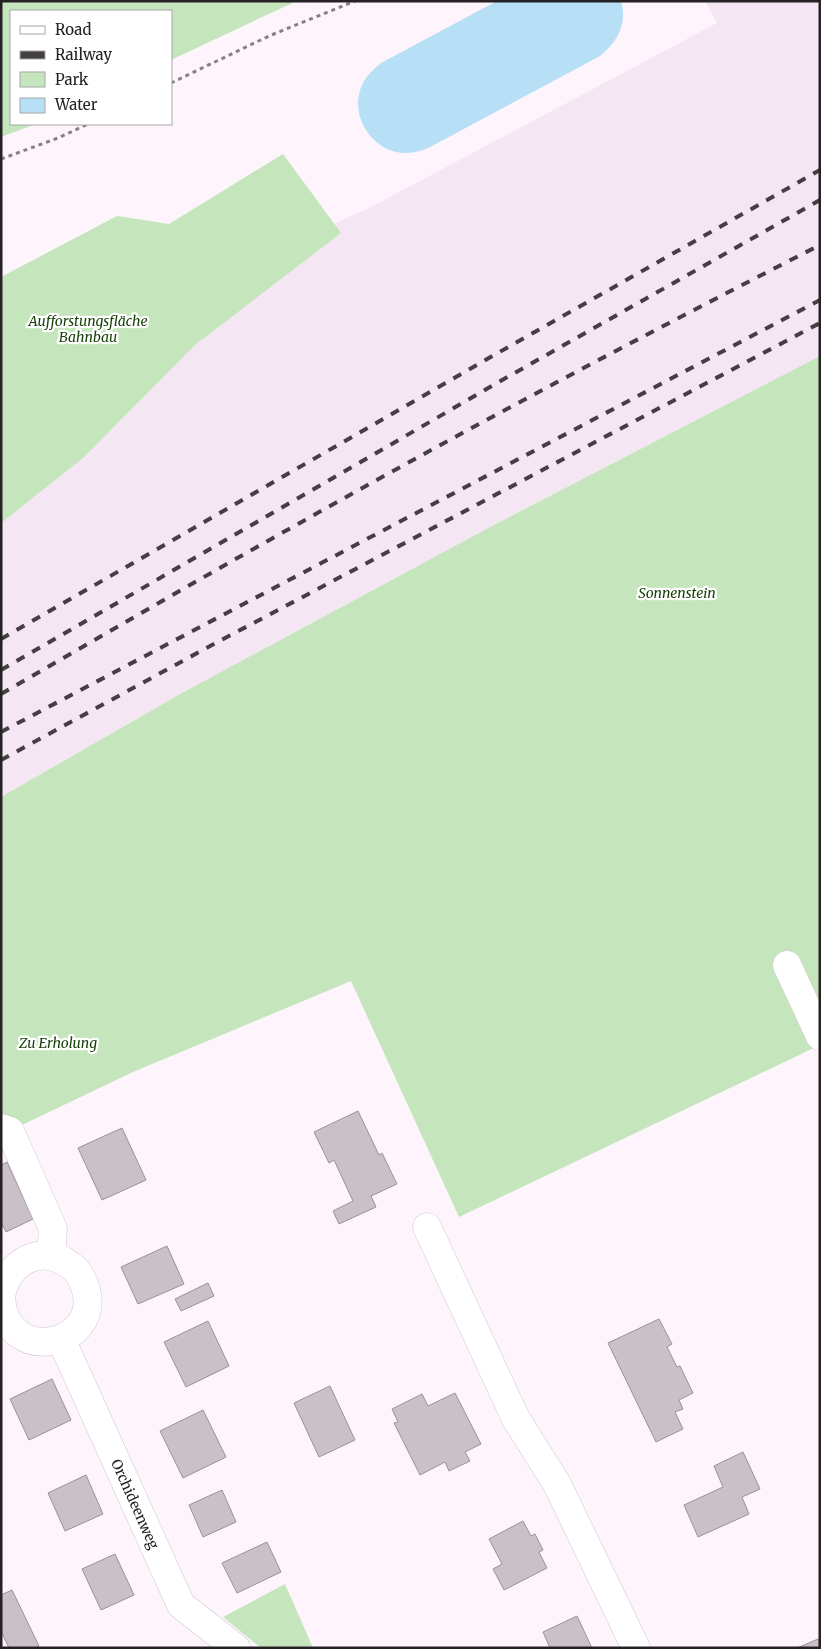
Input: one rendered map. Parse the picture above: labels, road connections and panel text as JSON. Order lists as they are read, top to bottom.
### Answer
{
  "streets": {
    "street": ["Orchideenweg"]
  },
  "parks": ["Aufforstungsfläche Bahnbau", "Sonnenstein", "Zu Erholung"],
  "legend": [
    "Road",
    "Railway",
    "Park",
    "Water"
  ]
}
